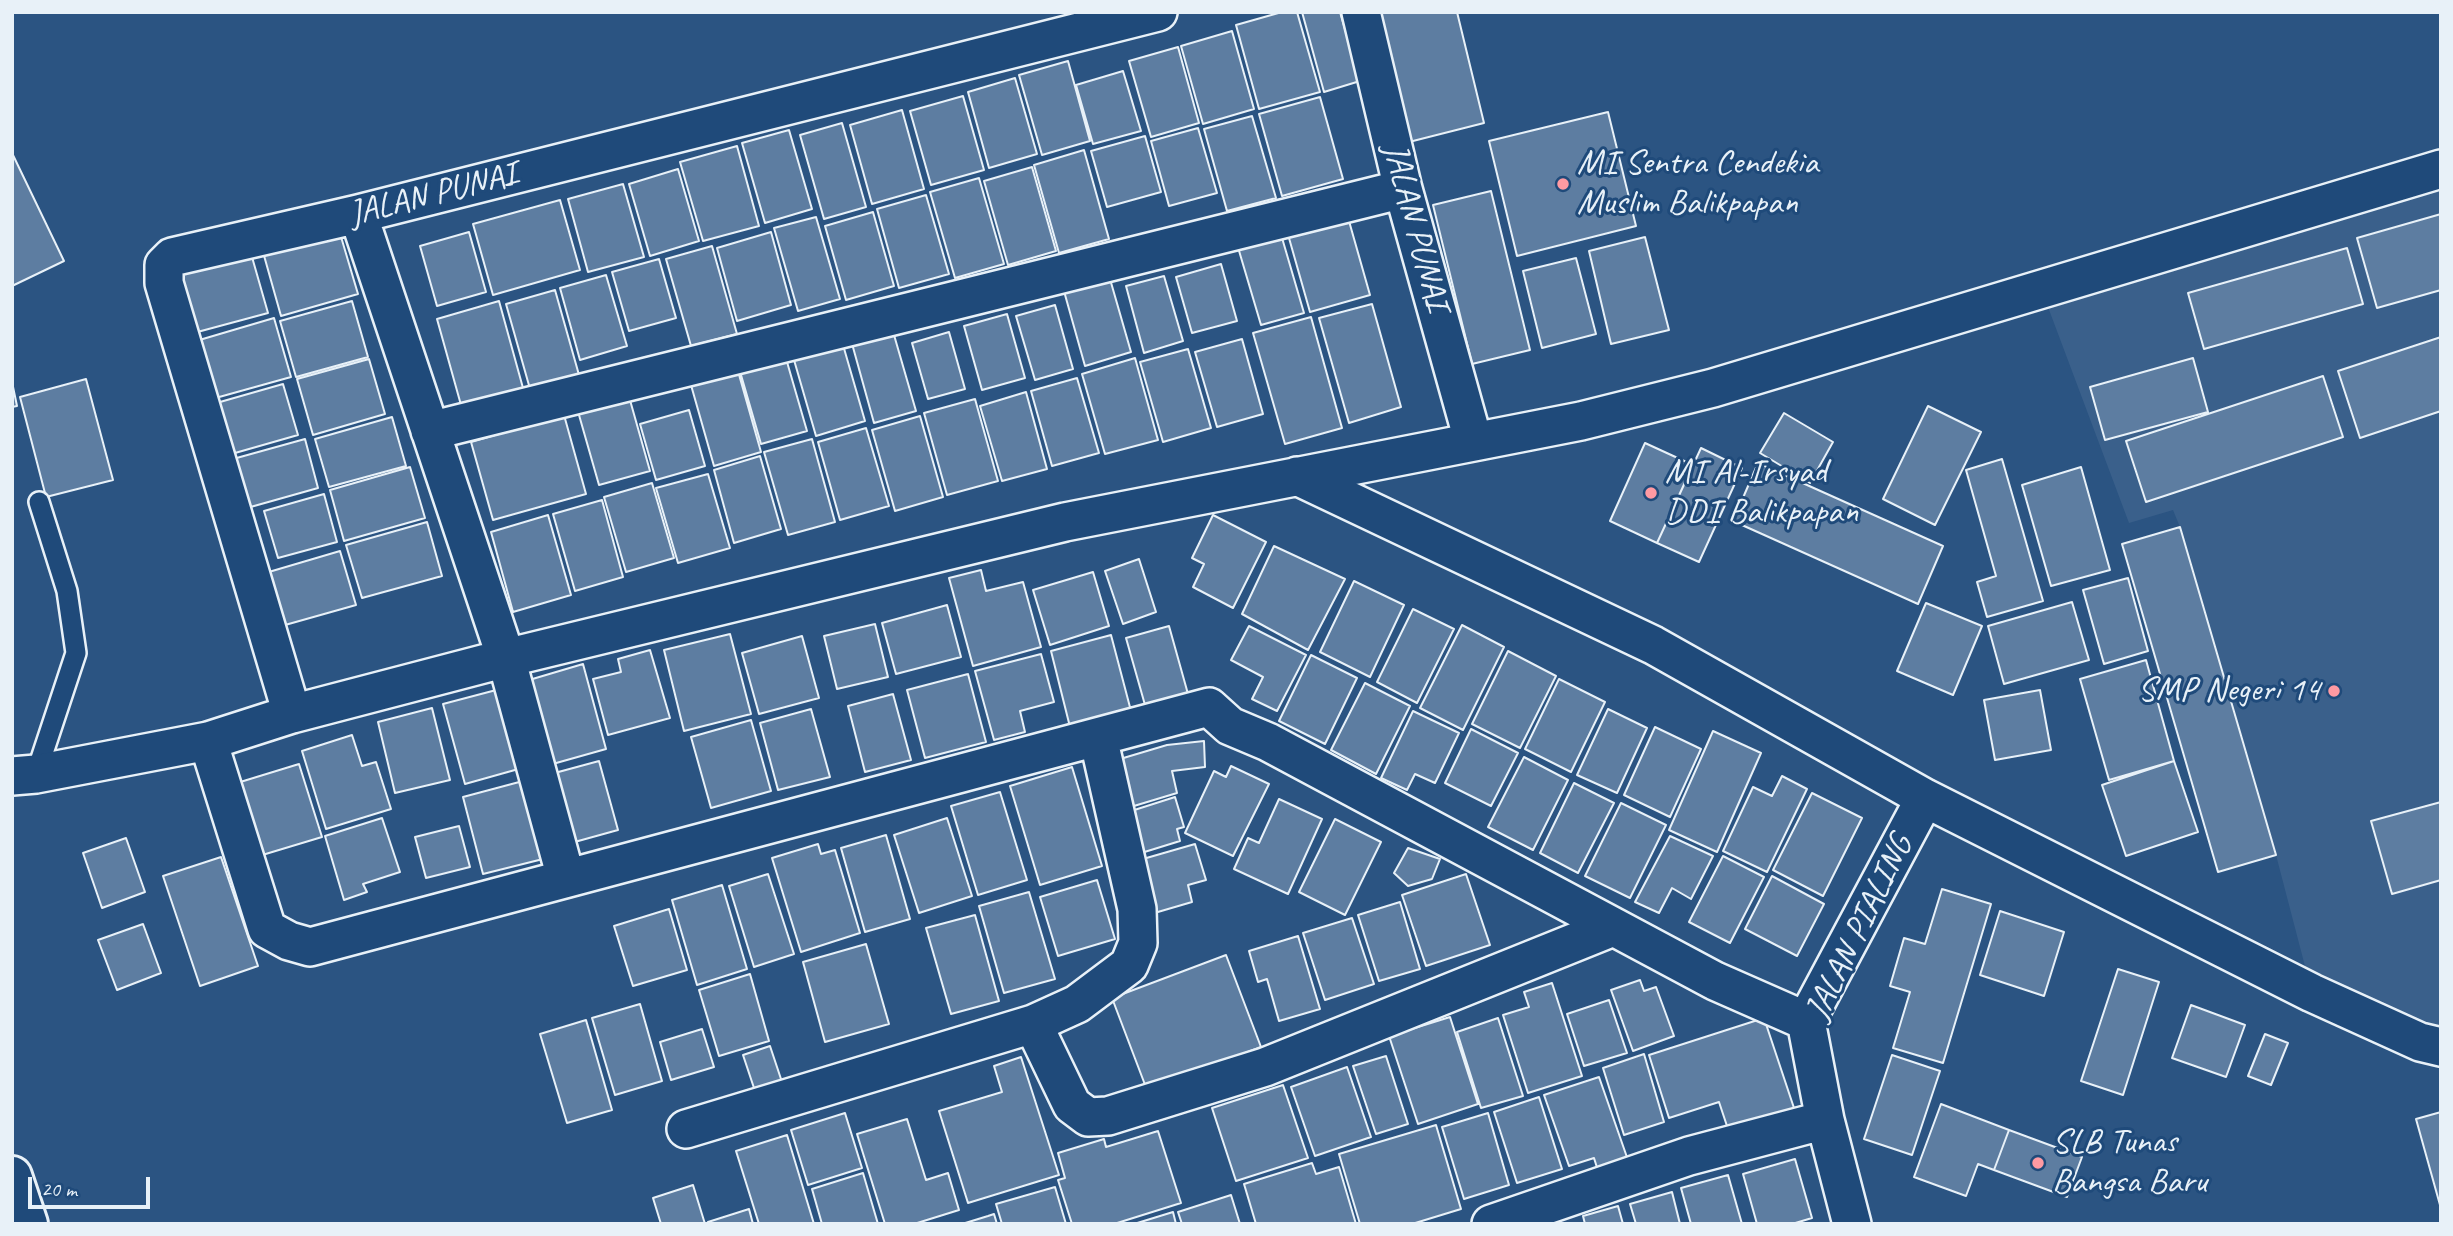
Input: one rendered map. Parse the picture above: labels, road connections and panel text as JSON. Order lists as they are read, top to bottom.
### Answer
{
  "streets": {
    "street": ["JALAN PUNAI", "JALAN PIALING"]
  },
  "places": [
    "MI Sentra Cendekia Muslim Balikpapan",
    "MI Al-Irsyad DDI Balikpapan",
    "SMP Negeri 14",
    "SLB Tunas Bangsa Baru"
  ],
  "scale_bar": "20 m"
}
